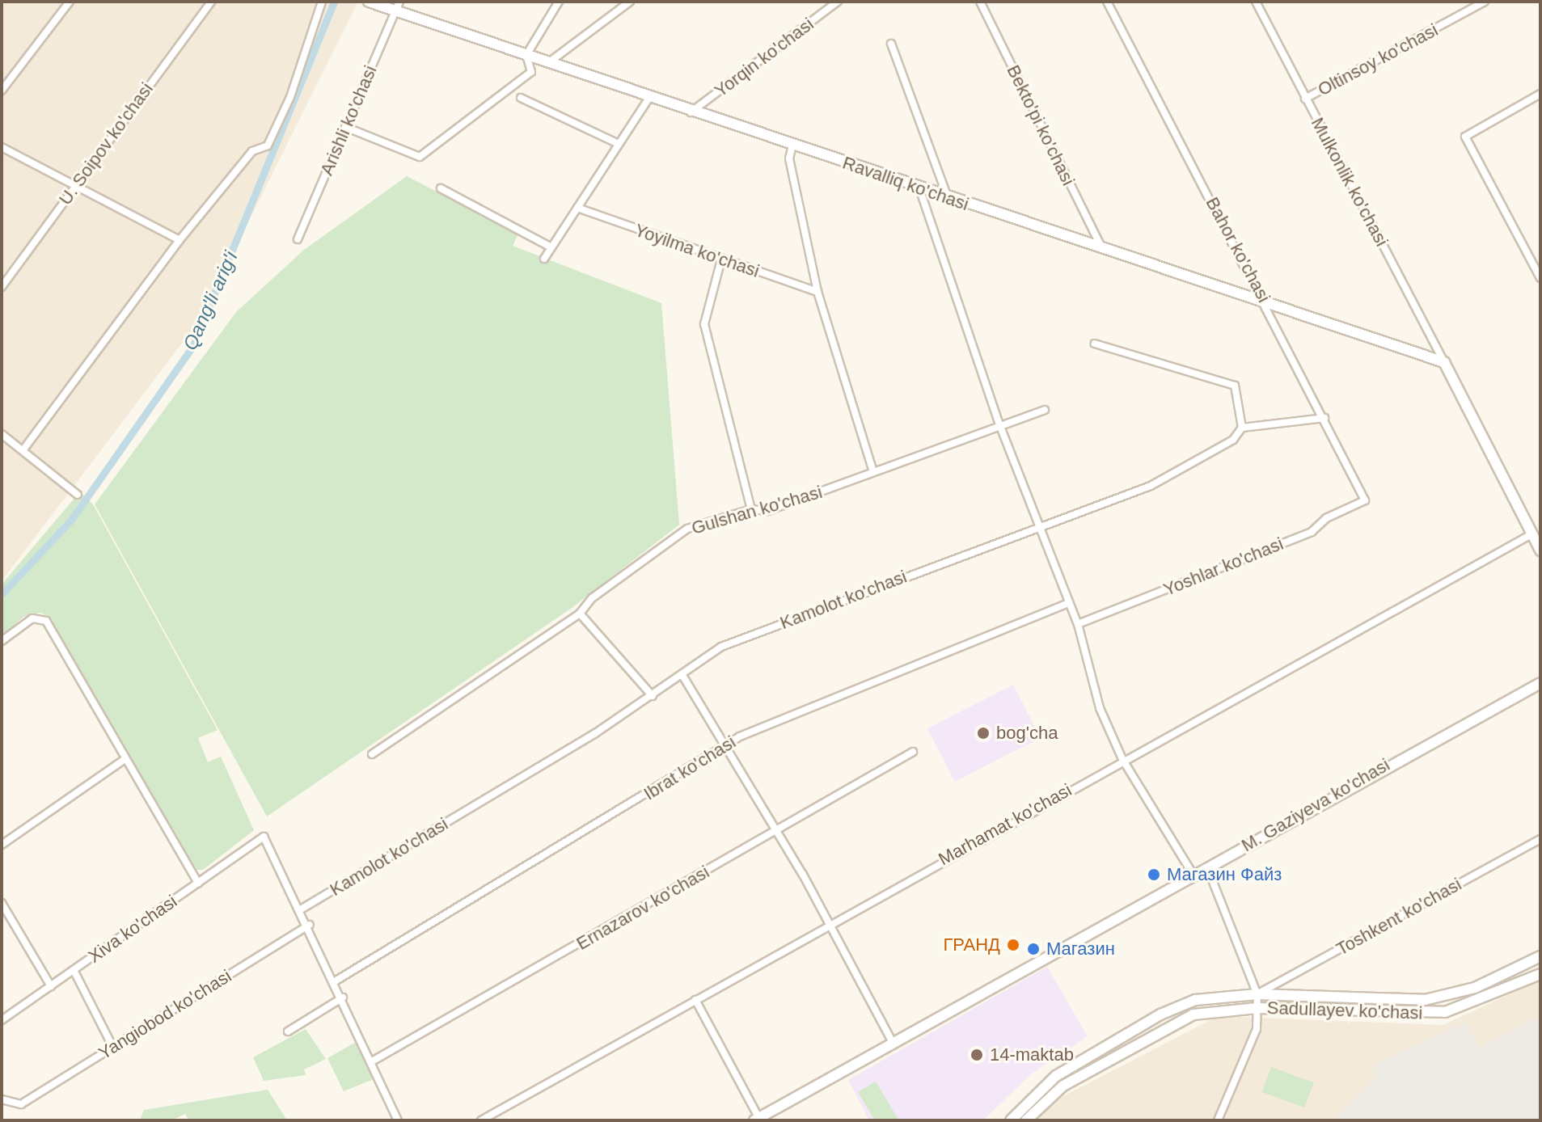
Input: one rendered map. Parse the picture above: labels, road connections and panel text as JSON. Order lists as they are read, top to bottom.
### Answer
{
  "streets": {
    "street": [
      "Yorqin ko'chasi",
      "Oltinsoy ko'chasi",
      "Arishli ko'chasi",
      "Bekto'pi ko'chasi",
      "U. Soipov ko'chasi",
      "Mulkonlik ko'chasi",
      "Ravalliq ko'chasi",
      "Bahor ko'chasi",
      "Yoyilma ko'chasi",
      "Gulshan ko'chasi",
      "Yoshlar ko'chasi",
      "Kamolot ko'chasi",
      "Ibrat ko'chasi",
      "M. Gaziyeva ko'chasi",
      "Marhamat ko'chasi",
      "Ernazarov ko'chasi",
      "Toshkent ko'chasi",
      "Xiva ko'chasi",
      "Sadullayev ko'chasi",
      "Yangiobod ko'chasi"
    ]
  },
  "crossings": [
    ["Yorqin ko'chasi", "Ravalliq ko'chasi"],
    ["Oltinsoy ko'chasi", "Mulkonlik ko'chasi"],
    ["Arishli ko'chasi", "Ravalliq ko'chasi"],
    ["Bekto'pi ko'chasi", "Ravalliq ko'chasi"],
    ["Mulkonlik ko'chasi", "Ravalliq ko'chasi"],
    ["Ravalliq ko'chasi", "Bahor ko'chasi"],
    ["Bahor ko'chasi", "Yoshlar ko'chasi"],
    ["Kamolot ko'chasi", "Xiva ko'chasi"],
    ["Toshkent ko'chasi", "Sadullayev ko'chasi"]
  ],
  "water": ["Qang'li arig'i"],
  "places": [
    "bog'cha",
    "Магазин Файз",
    "ГРАНД",
    "Магазин",
    "14-maktab"
  ]
}
